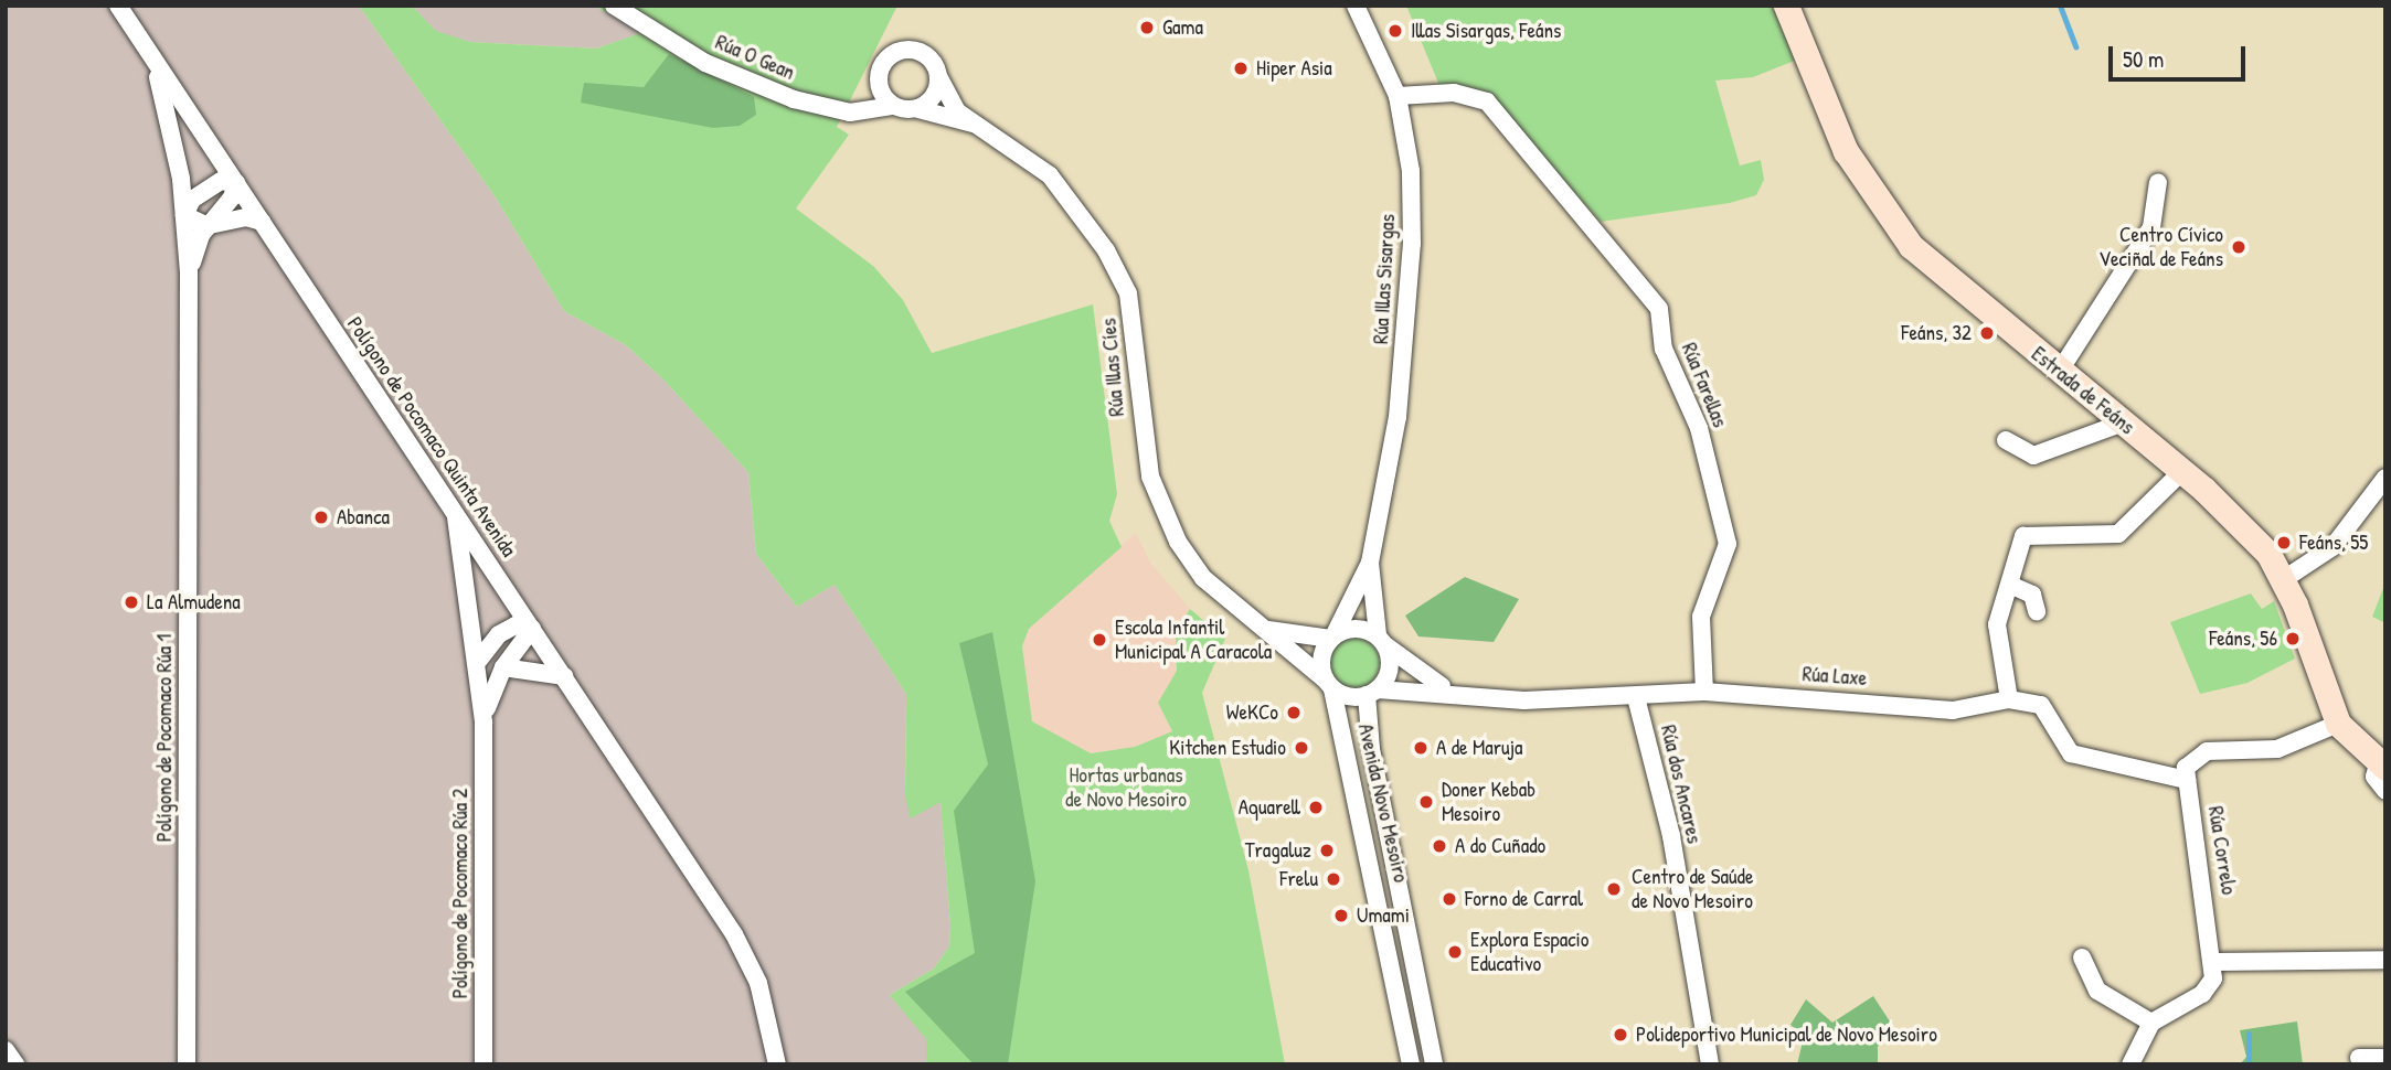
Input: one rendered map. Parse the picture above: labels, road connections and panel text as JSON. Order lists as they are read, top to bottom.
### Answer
{
  "streets": {
    "street": [
      "Rúa O Gean",
      "Rúa Illas Sisargas",
      "Rúa Illas Cíes",
      "Rúa Farellas",
      "Estrada de Feáns",
      "Polígono de Pocomaco Quinta Avenida",
      "Rúa Laxe",
      "Polígono de Pocomaco Rúa 1",
      "Rúa dos Ancares",
      "Avenida Novo Mesoiro",
      "Rúa Correlo",
      "Polígono de Pocomaco Rúa 2"
    ]
  },
  "crossings": [
    ["Rúa O Gean", "Rúa Illas Cíes"],
    ["Rúa Illas Sisargas", "Rúa Illas Cíes"],
    ["Rúa Illas Sisargas", "Rúa Farellas"],
    ["Rúa Illas Sisargas", "Rúa Laxe"],
    ["Rúa Illas Sisargas", "Avenida Novo Mesoiro"],
    ["Rúa Illas Cíes", "Rúa Laxe"],
    ["Rúa Illas Cíes", "Avenida Novo Mesoiro"],
    ["Rúa Farellas", "Rúa Laxe"],
    ["Polígono de Pocomaco Quinta Avenida", "Polígono de Pocomaco Rúa 1"],
    ["Polígono de Pocomaco Quinta Avenida", "Polígono de Pocomaco Rúa 2"],
    ["Rúa Laxe", "Rúa dos Ancares"],
    ["Rúa Laxe", "Avenida Novo Mesoiro"],
    ["Rúa Laxe", "Rúa Correlo"]
  ],
  "parks": ["Hortas urbanas de Novo Mesoiro"],
  "places": [
    "Gama",
    "Illas Sisargas, Feáns",
    "Hiper Asia",
    "Centro Cívico Veciñal de Feáns",
    "Feáns, 32",
    "Abanca",
    "Feáns, 55",
    "La Almudena",
    "Feáns, 56",
    "Escola Infantil Municipal A Caracola",
    "WeKCo",
    "Kitchen Estudio",
    "A de Maruja",
    "Doner Kebab Mesoiro",
    "Aquarell",
    "A do Cuñado",
    "Tragaluz",
    "Frelu",
    "Centro de Saúde de Novo Mesoiro",
    "Forno de Carral",
    "Umami",
    "Explora Espacio Educativo",
    "Polideportivo Municipal de Novo Mesoiro"
  ],
  "scale_bar": "50 m"
}
